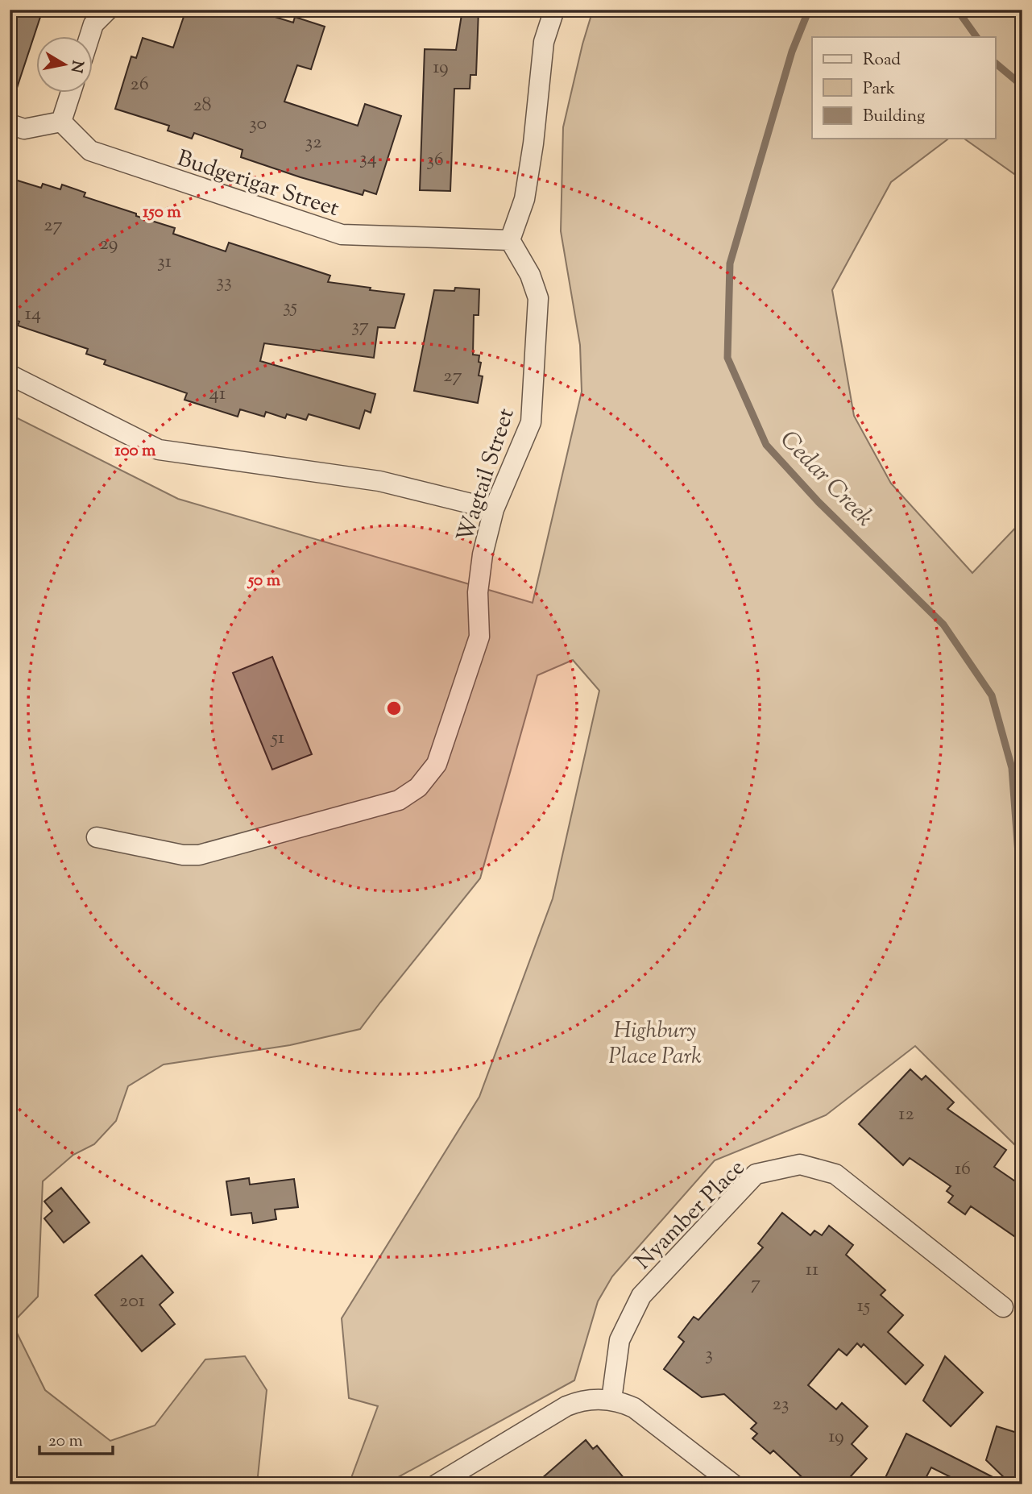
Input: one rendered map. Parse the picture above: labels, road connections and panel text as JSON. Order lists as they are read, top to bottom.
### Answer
{
  "streets": {
    "street": ["Budgerigar Street", "Wagtail Street", "Nyamber Place"]
  },
  "crossings": [
    ["Budgerigar Street", "Wagtail Street"]
  ],
  "water": ["Cedar Creek"],
  "parks": ["Highbury Place Park"],
  "house_numbers": [
    "19",
    "26",
    "28",
    "30",
    "32",
    "34",
    "36",
    "27",
    "29",
    "31",
    "33",
    "35",
    "14",
    "37",
    "27",
    "41",
    "51",
    "12",
    "16",
    "11",
    "7",
    "201",
    "15",
    "3",
    "23",
    "19"
  ],
  "legend": ["Road", "Park", "Building"],
  "scale_bar": "20 m",
  "north": "right",
  "rings": ["150 m", "100 m", "50 m"]
}
